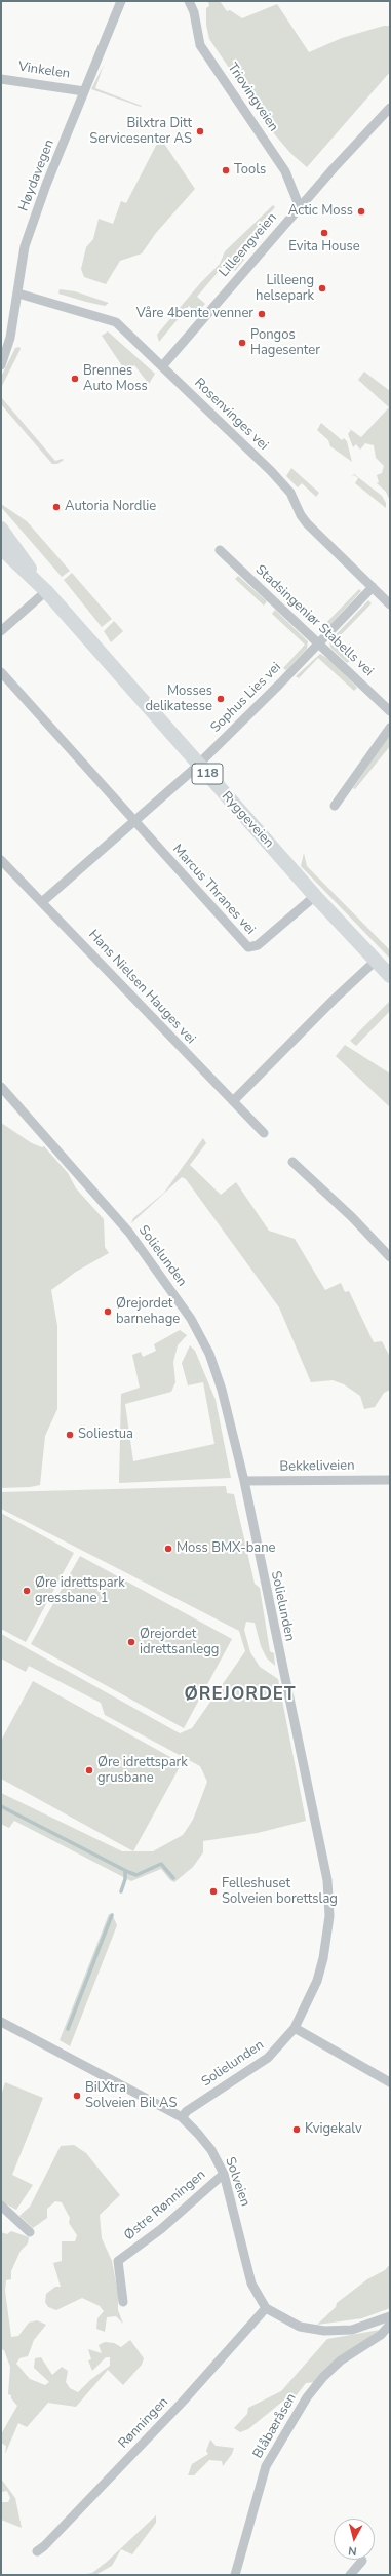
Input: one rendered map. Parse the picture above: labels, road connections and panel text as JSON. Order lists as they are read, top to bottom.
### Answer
{
  "streets": {
    "main road": ["118", "Ryggeveien"],
    "street": [
      "Vinkelen",
      "Triovingveien",
      "Høydavegen",
      "Lilleengveien",
      "Rosenvinges vei",
      "Stadsingeniør Stabells vei",
      "Sophus Lies vei",
      "Marcus Thranes vei",
      "Hans Nielsen Hauges vei",
      "Solielunden",
      "Bekkeliveien",
      "Solveien",
      "Østre Rønningen",
      "Rønningen",
      "Blåbæråsen"
    ]
  },
  "crossings": [
    ["Vinkelen", "Høydavegen"],
    ["Triovingveien", "Lilleengveien"],
    ["Høydavegen", "Rosenvinges vei"],
    ["Lilleengveien", "Rosenvinges vei"],
    ["Rosenvinges vei", "Sophus Lies vei"],
    ["Stadsingeniør Stabells vei", "Sophus Lies vei"],
    ["Sophus Lies vei", "Ryggeveien"],
    ["Sophus Lies vei", "Marcus Thranes vei"],
    ["Ryggeveien", "Marcus Thranes vei"],
    ["Ryggeveien", "Hans Nielsen Hauges vei"],
    ["Solielunden", "Bekkeliveien"],
    ["Solielunden", "Solveien"],
    ["Solveien", "Østre Rønningen"],
    ["Solveien", "Rønningen"]
  ],
  "districts": ["ØREJORDET"],
  "places": [
    "Bilxtra Ditt Servicesenter AS",
    "Tools",
    "Actic Moss",
    "Evita House",
    "Lilleeng helsepark",
    "Våre 4bente venner",
    "Pongos Hagesenter",
    "Brennes Auto Moss",
    "Autoria Nordlie",
    "Mosses delikatesse",
    "Ørejordet barnehage",
    "Soliestua",
    "Moss BMX-bane",
    "Øre idrettspark gressbane 1",
    "Ørejordet idrettsanlegg",
    "Øre idrettspark grusbane",
    "Felleshuset Solveien borettslag",
    "BilXtra Solveien Bil AS",
    "Kvigekalv"
  ],
  "north": "bottom"
}
